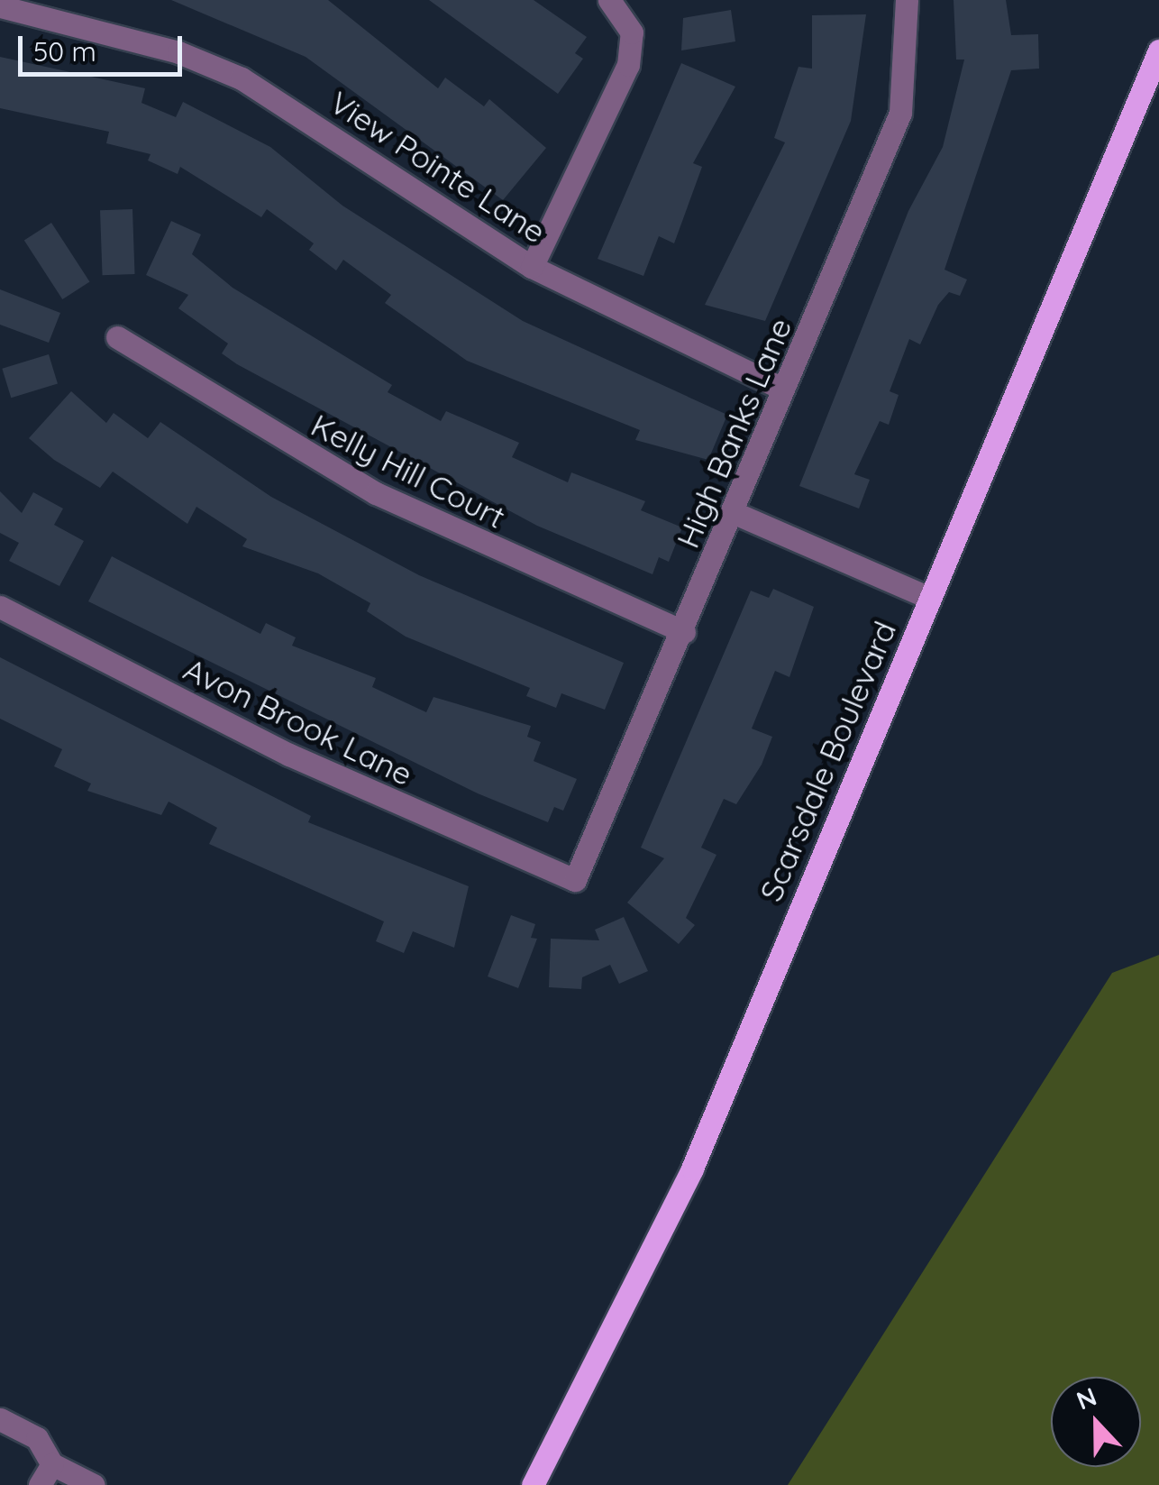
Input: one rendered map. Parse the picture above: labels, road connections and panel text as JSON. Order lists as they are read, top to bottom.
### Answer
{
  "streets": {
    "main road": ["Scarsdale Boulevard"],
    "street": [
      "View Pointe Lane",
      "High Banks Lane",
      "Kelly Hill Court",
      "Avon Brook Lane"
    ]
  },
  "crossings": [
    ["View Pointe Lane", "High Banks Lane"],
    ["High Banks Lane", "Kelly Hill Court"],
    ["High Banks Lane", "Avon Brook Lane"]
  ],
  "scale_bar": "50 m",
  "north": "top"
}
